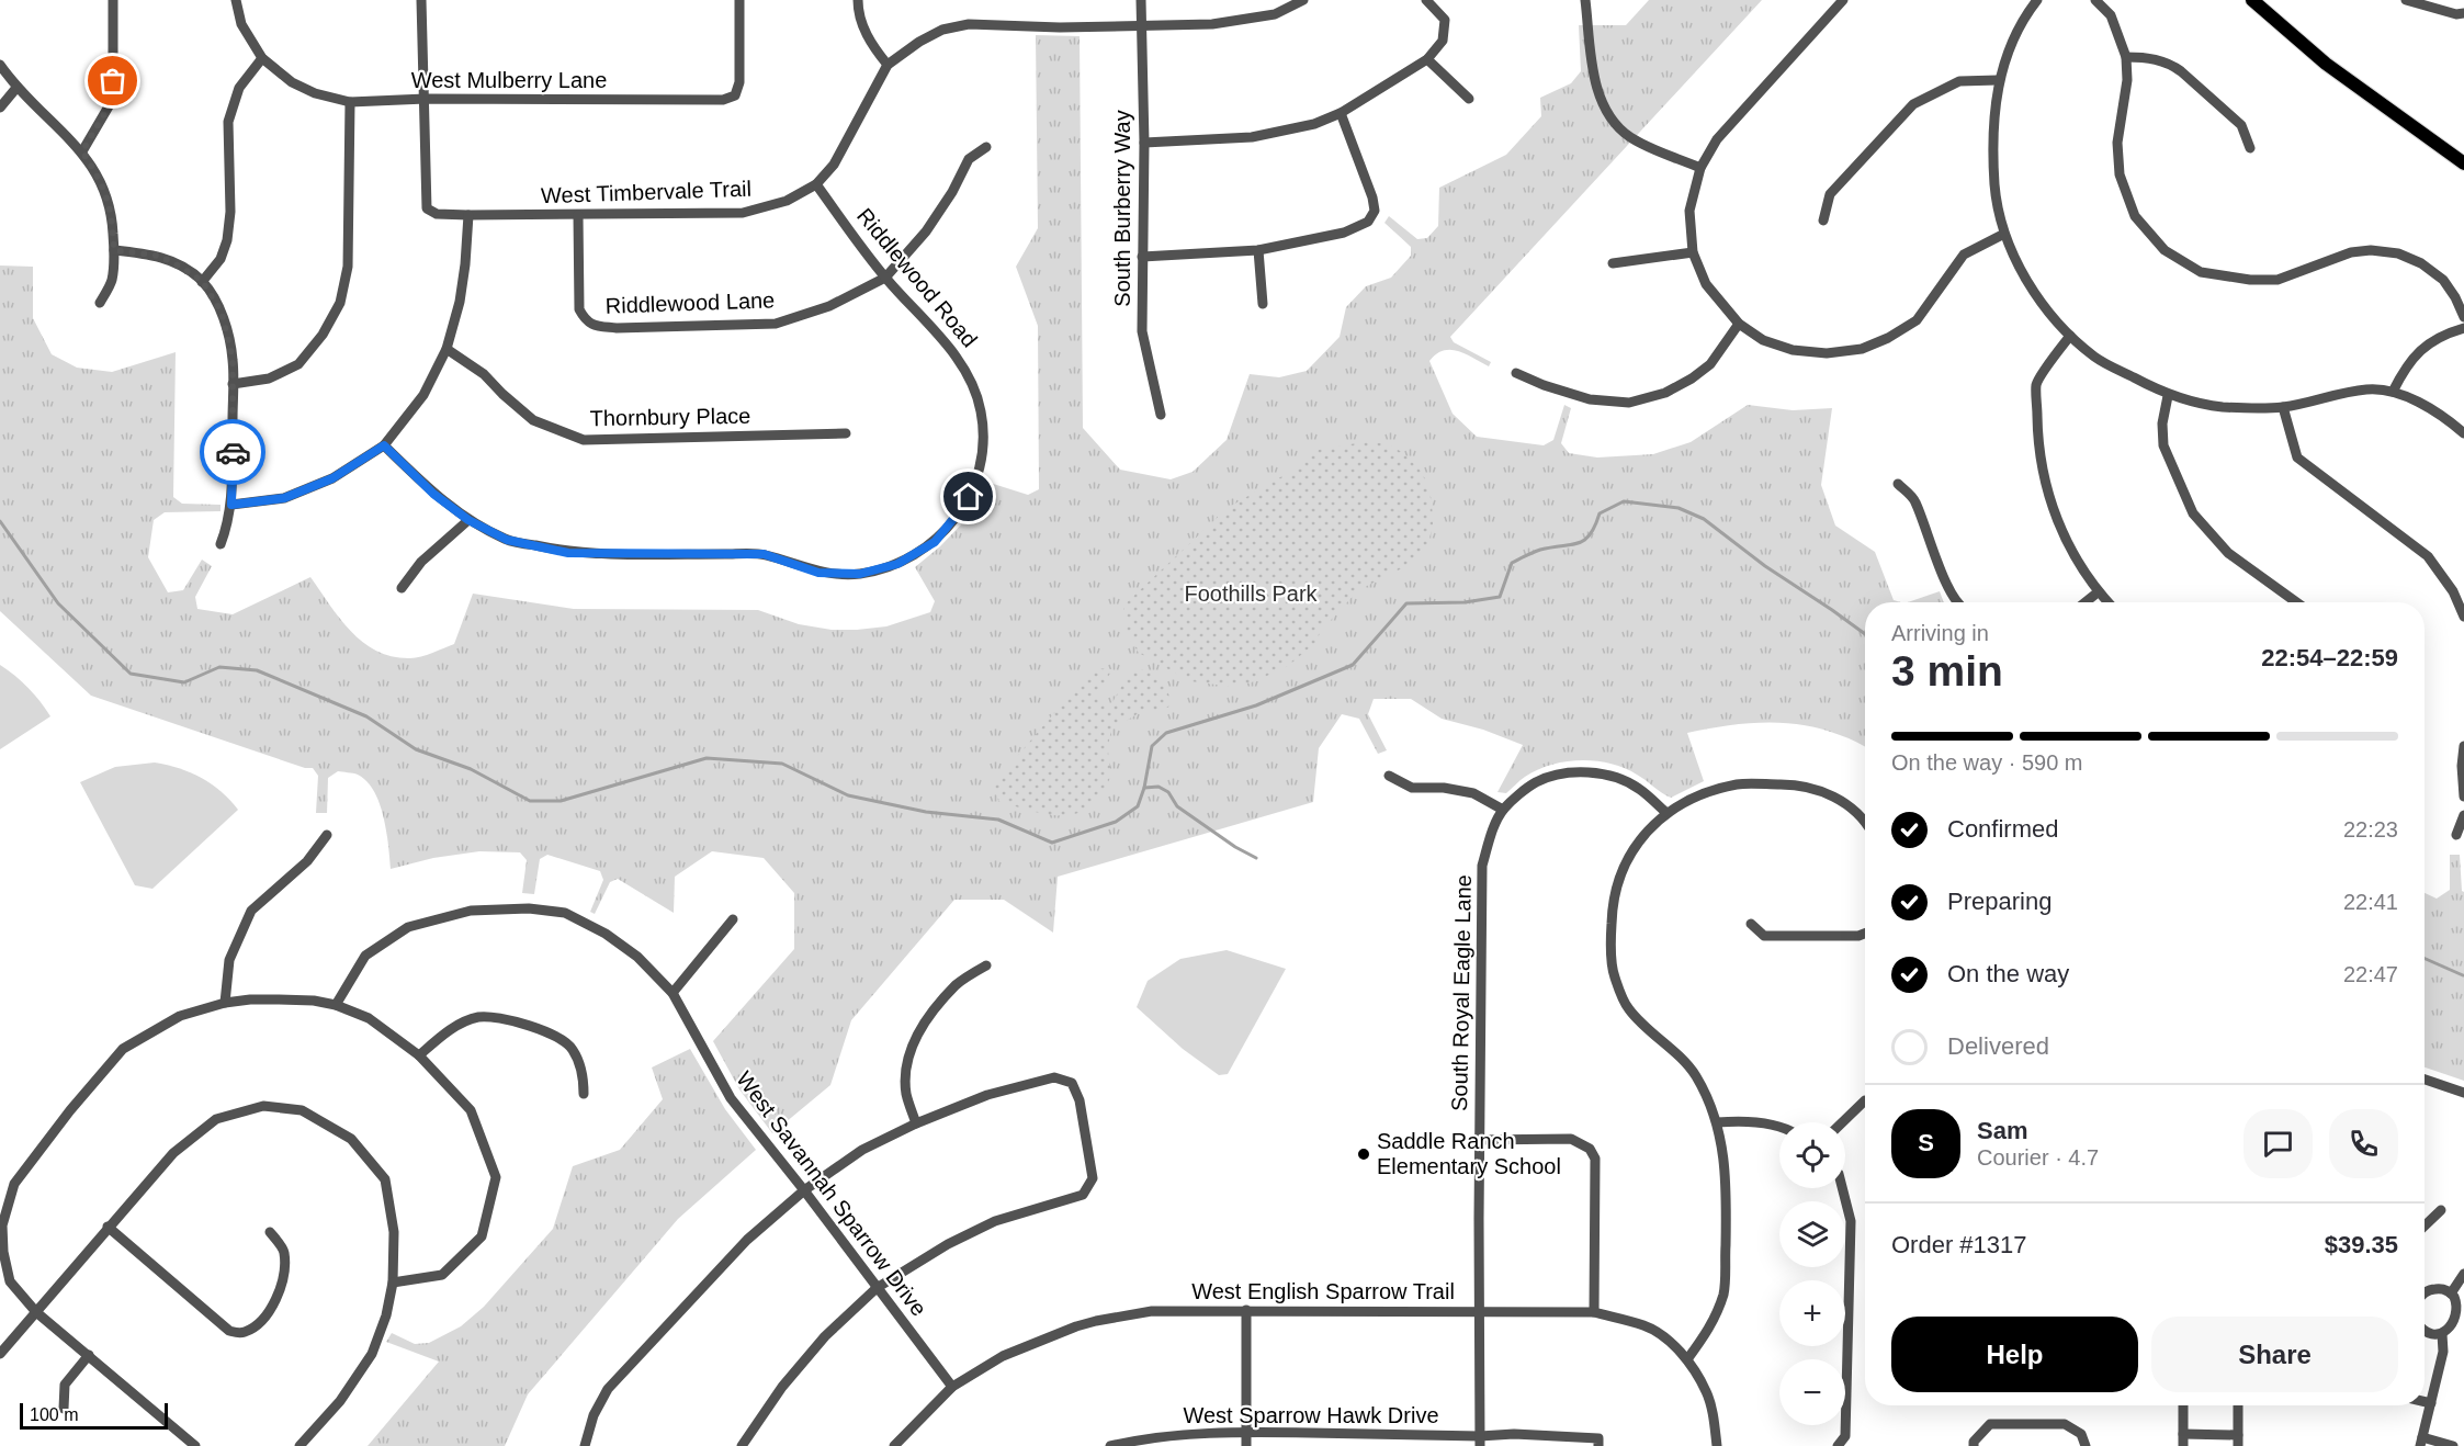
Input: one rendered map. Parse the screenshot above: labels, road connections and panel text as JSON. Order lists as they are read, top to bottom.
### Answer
{
  "streets": {
    "street": [
      "West Mulberry Lane",
      "West Timbervale Trail",
      "South Burberry Way",
      "Riddlewood Road",
      "Riddlewood Lane",
      "Thornbury Place",
      "South Royal Eagle Lane",
      "West Savannah Sparrow Drive",
      "West English Sparrow Trail",
      "West Sparrow Hawk Drive"
    ]
  },
  "crossings": [
    ["West Mulberry Lane", "West Timbervale Trail"],
    ["West Timbervale Trail", "South Burberry Way"],
    ["West Timbervale Trail", "Riddlewood Road"],
    ["West Timbervale Trail", "Riddlewood Lane"],
    ["Riddlewood Road", "Riddlewood Lane"],
    ["South Royal Eagle Lane", "West English Sparrow Trail"],
    ["South Royal Eagle Lane", "West Sparrow Hawk Drive"],
    ["West Savannah Sparrow Drive", "West English Sparrow Trail"]
  ],
  "parks": ["Foothills Park"],
  "places": ["Saddle Ranch Elementary School"],
  "scale_bar": "100 m",
  "page": {
    "heading": ["3 min", "Arriving in", "22:54–22:59"],
    "panel": [
      "Sam",
      "Courier · 4.7",
      "Order #1317",
      "$39.35"
    ],
    "bar": "On the way · 590 m",
    "list": [
      ["Confirmed", "22:23"],
      ["Preparing", "22:41"],
      ["On the way", "22:47"],
      "Delivered"
    ],
    "round": "S",
    "map_buttons": ["+", "−"],
    "buttons": ["Help", "Share"],
    "scale": "100 m"
  }
}
